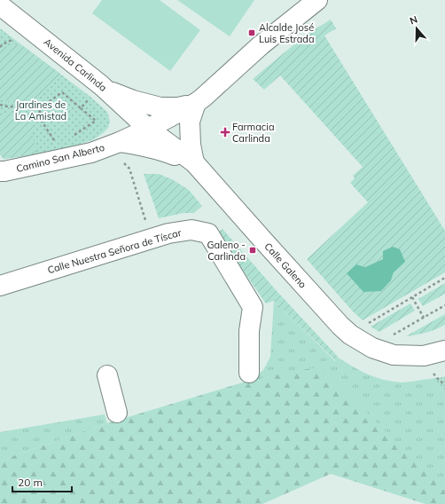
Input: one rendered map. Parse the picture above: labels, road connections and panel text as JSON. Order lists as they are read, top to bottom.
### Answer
{
  "streets": {
    "street": [
      "Avenida Carlinda",
      "Camino San Alberto",
      "Calle Nuestra Señora de Tíscar",
      "Calle Galeno"
    ]
  },
  "crossings": [
    ["Avenida Carlinda", "Camino San Alberto"],
    ["Avenida Carlinda", "Calle Galeno"],
    ["Camino San Alberto", "Calle Galeno"]
  ],
  "parks": ["Jardines de La Amistad"],
  "places": {
    "transit": ["Alcalde José Luis Estrada", "Galeno - Carlinda"],
    "health": ["Farmacia Carlinda"]
  },
  "scale_bar": "20 m",
  "north": "top"
}
